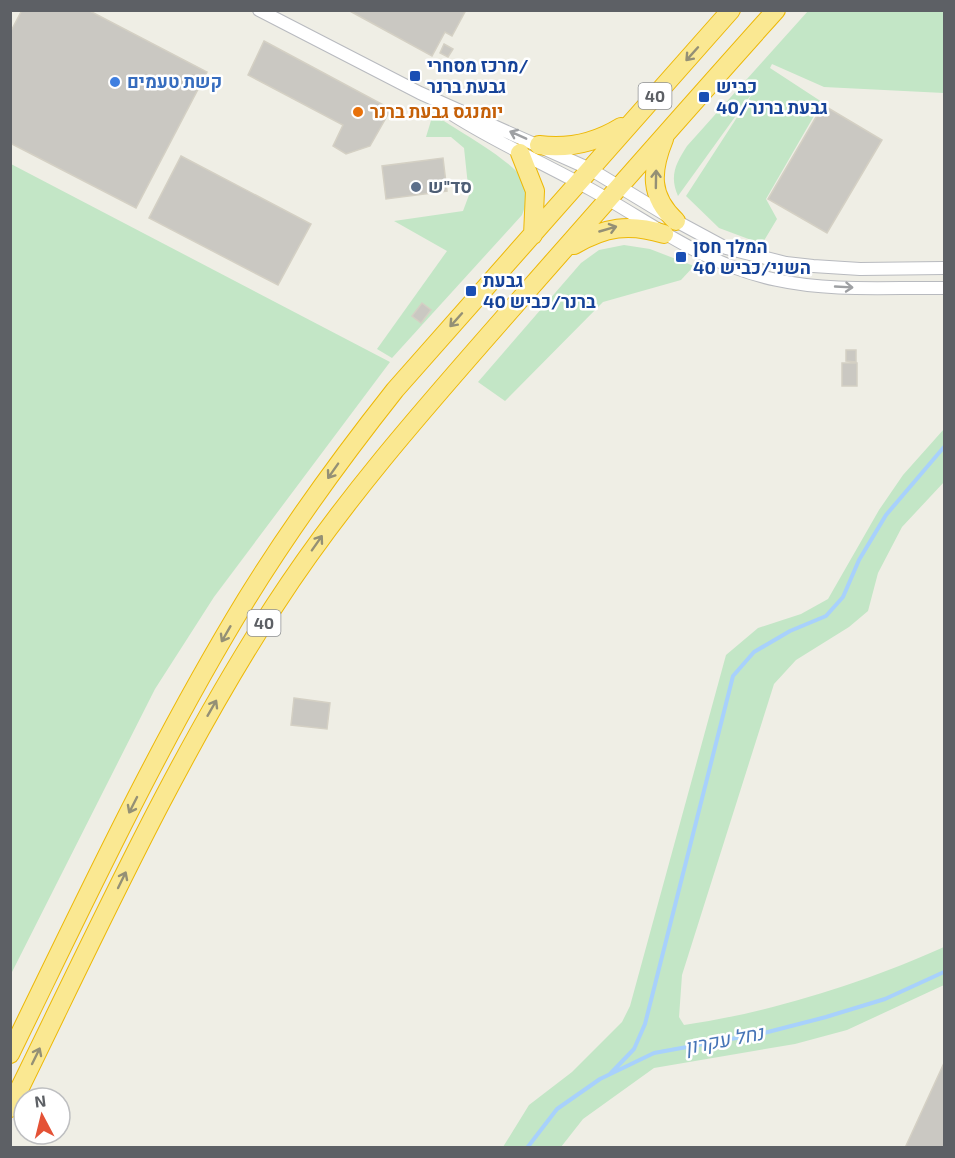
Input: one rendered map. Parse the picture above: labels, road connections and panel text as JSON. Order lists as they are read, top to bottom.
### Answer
{
  "streets": {
    "highway": ["40"]
  },
  "water": ["נחל עקרון"],
  "places": {
    "transit": [
      "מרכז מסחרי/ גבעת ברנר",
      "כביש 40/גבעת ברנר",
      "המלך חסן השני/כביש 40",
      "גבעת ברנר/כביש 40"
    ],
    "other": ["קשת טעמים", "יומנגס גבעת ברנר", "סד\"ש"]
  },
  "north": "top"
}
